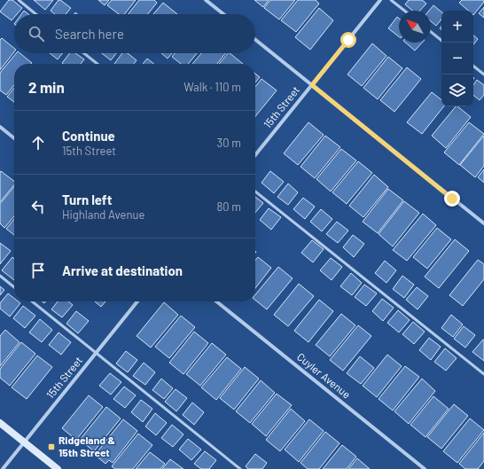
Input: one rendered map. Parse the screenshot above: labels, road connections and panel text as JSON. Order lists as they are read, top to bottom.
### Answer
{
  "streets": {
    "street": ["15th Street", "Cuyler Avenue"]
  },
  "places": {
    "transit": ["Ridgeland & 15th Street"]
  },
  "north": "top left",
  "page": {
    "map_buttons": ["+", "−"],
    "search": "Search here",
    "heading": ["2 min", "Walk · 110 m"],
    "list": [
      ["Continue", "15th Street", "30 m"],
      ["Turn left", "Highland Avenue", "80 m"],
      "Arrive at destination"
    ]
  }
}
